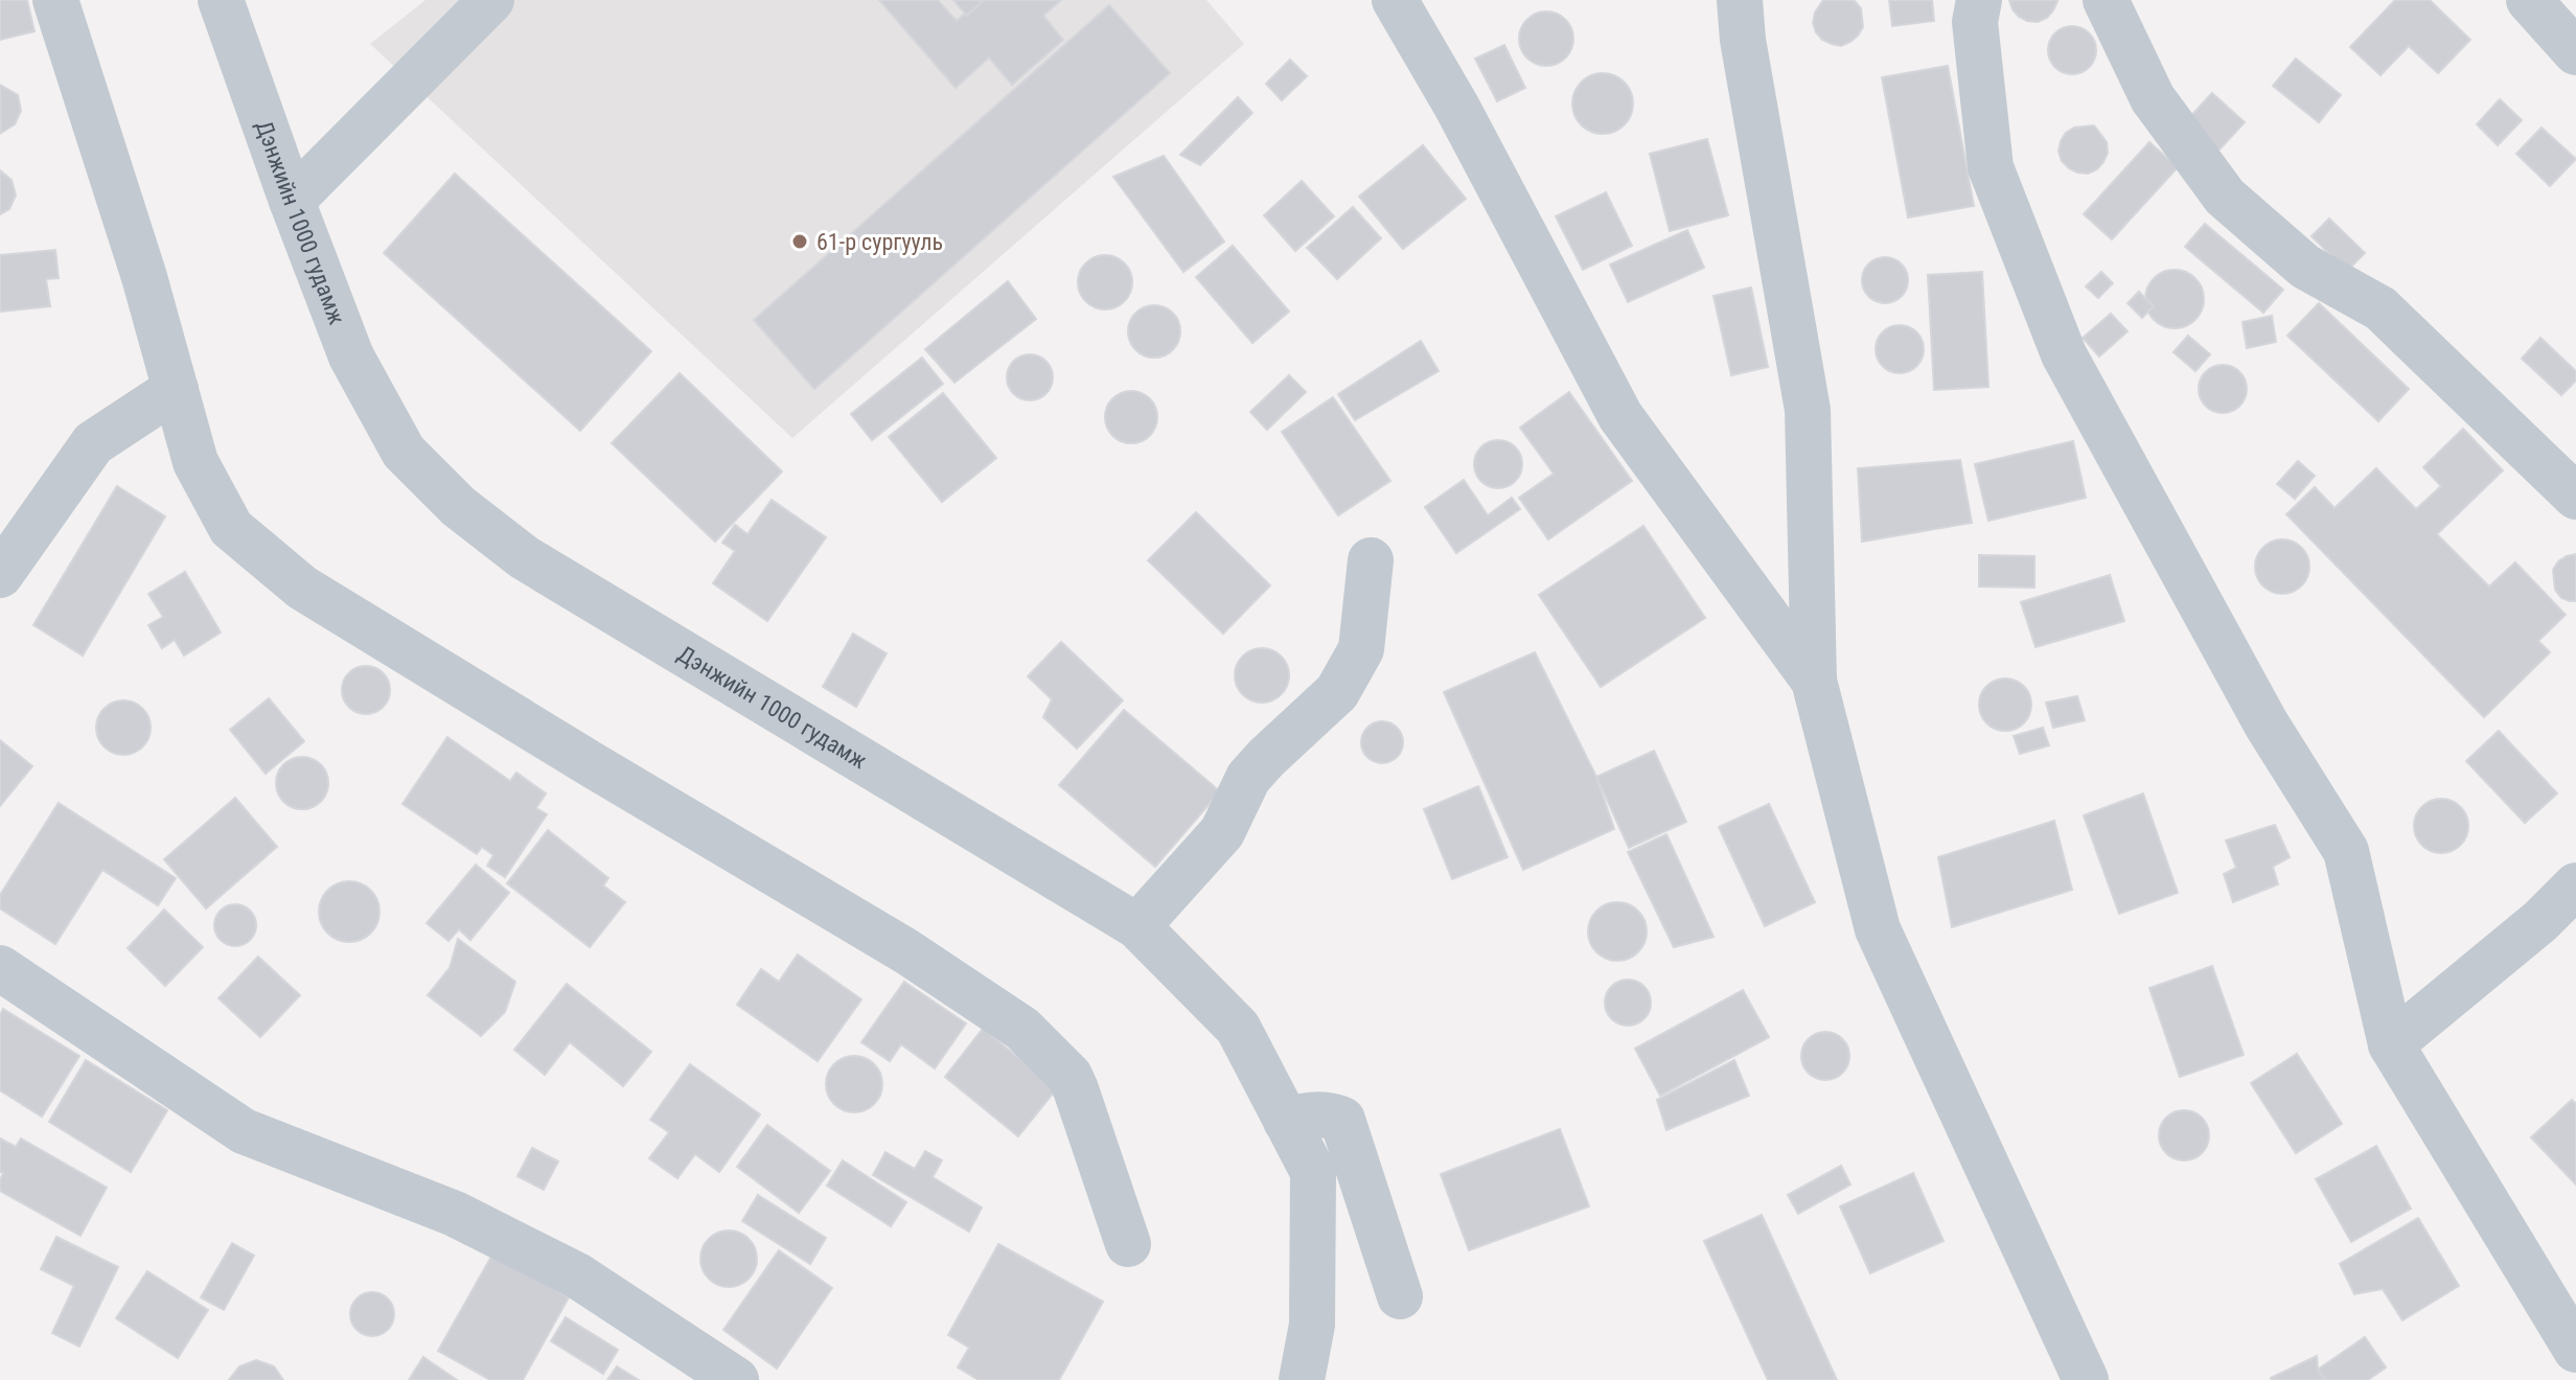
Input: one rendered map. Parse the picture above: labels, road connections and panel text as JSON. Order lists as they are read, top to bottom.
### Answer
{
  "streets": {
    "street": ["Дэнжийн 1000 гудамж"]
  },
  "places": ["61-р сургууль"]
}
